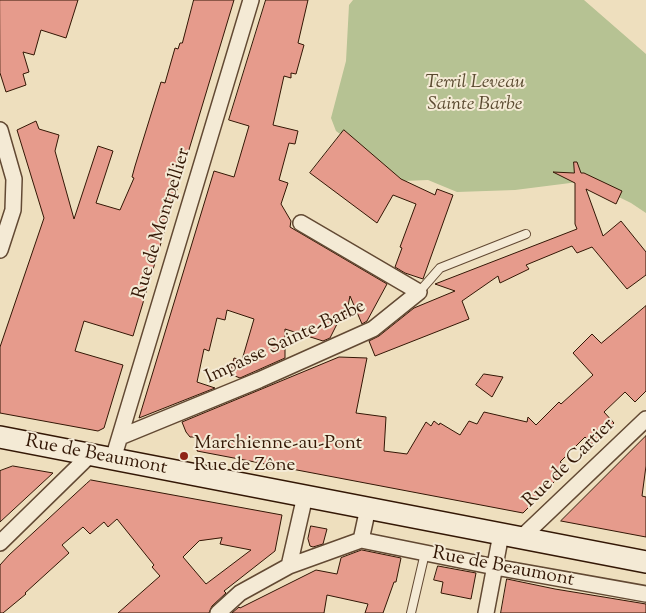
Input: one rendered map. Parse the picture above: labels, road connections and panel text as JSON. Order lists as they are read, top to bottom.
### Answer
{
  "streets": {
    "main road": ["Rue de Beaumont"],
    "street": ["Rue de Montpellier", "Impasse Sainte-Barbe", "Rue de Cartier"]
  },
  "crossings": [
    ["Rue de Montpellier", "Impasse Sainte-Barbe"],
    ["Rue de Montpellier", "Rue de Beaumont"],
    ["Rue de Beaumont", "Rue de Cartier"]
  ],
  "parks": ["Terril Leveau Sainte Barbe"],
  "places": ["Marchienne-au-Pont Rue de Zône"]
}
